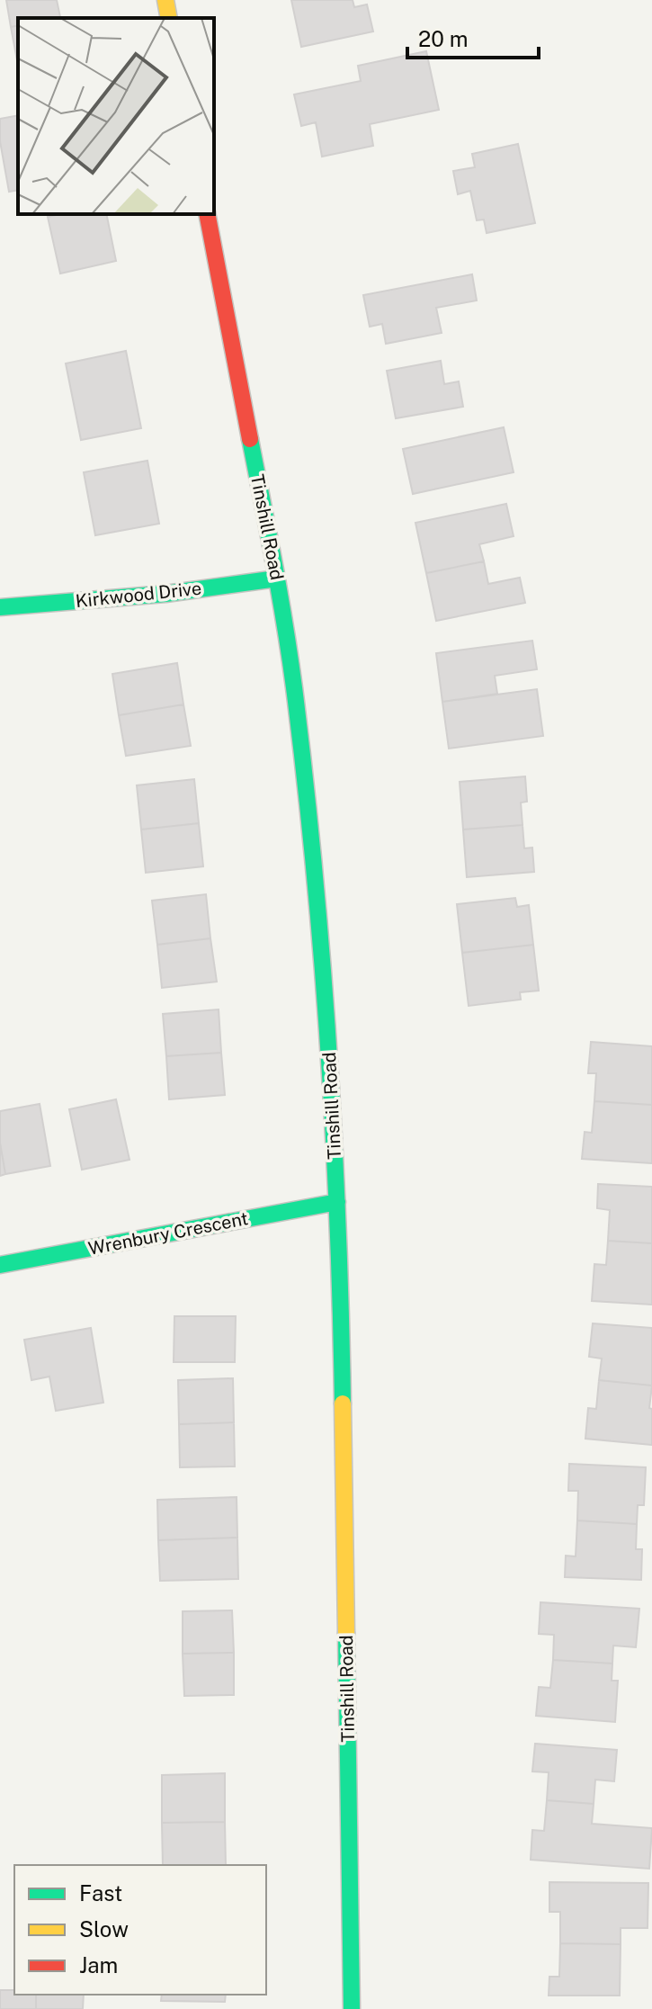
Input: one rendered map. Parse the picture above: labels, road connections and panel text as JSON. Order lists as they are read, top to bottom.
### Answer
{
  "streets": {
    "street": ["Tinshill Road", "Kirkwood Drive", "Wrenbury Crescent"]
  },
  "crossings": [
    ["Tinshill Road", "Kirkwood Drive"],
    ["Tinshill Road", "Wrenbury Crescent"]
  ],
  "legend": ["Fast", "Slow", "Jam"],
  "scale_bar": "20 m"
}
